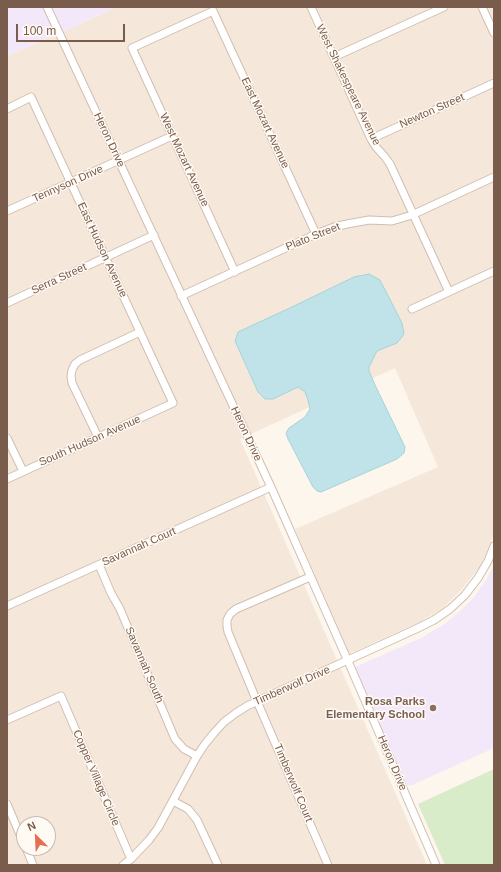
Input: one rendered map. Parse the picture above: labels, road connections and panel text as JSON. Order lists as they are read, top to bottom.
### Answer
{
  "streets": {
    "street": [
      "West Shakespeare Avenue",
      "Newton Street",
      "East Mozart Avenue",
      "Heron Drive",
      "West Mozart Avenue",
      "Tennyson Drive",
      "Plato Street",
      "East Hudson Avenue",
      "Serra Street",
      "South Hudson Avenue",
      "Savannah Court",
      "Savannah South",
      "Timberwolf Drive",
      "Copper Village Circle",
      "Timberwolf Court"
    ]
  },
  "crossings": [
    ["West Shakespeare Avenue", "Newton Street"],
    ["West Shakespeare Avenue", "Plato Street"],
    ["East Mozart Avenue", "West Mozart Avenue"],
    ["East Mozart Avenue", "Plato Street"],
    ["Heron Drive", "Tennyson Drive"],
    ["Heron Drive", "Plato Street"],
    ["Heron Drive", "Serra Street"],
    ["Heron Drive", "Savannah Court"],
    ["Heron Drive", "Timberwolf Drive"],
    ["Heron Drive", "Timberwolf Court"],
    ["West Mozart Avenue", "Tennyson Drive"],
    ["West Mozart Avenue", "Plato Street"],
    ["Tennyson Drive", "East Hudson Avenue"],
    ["East Hudson Avenue", "Serra Street"],
    ["East Hudson Avenue", "South Hudson Avenue"],
    ["Savannah Court", "Savannah South"],
    ["Savannah South", "Timberwolf Drive"],
    ["Timberwolf Drive", "Copper Village Circle"],
    ["Timberwolf Drive", "Timberwolf Court"]
  ],
  "places": ["Rosa Parks Elementary School"],
  "scale_bar": "100 m",
  "north": "top left"
}
